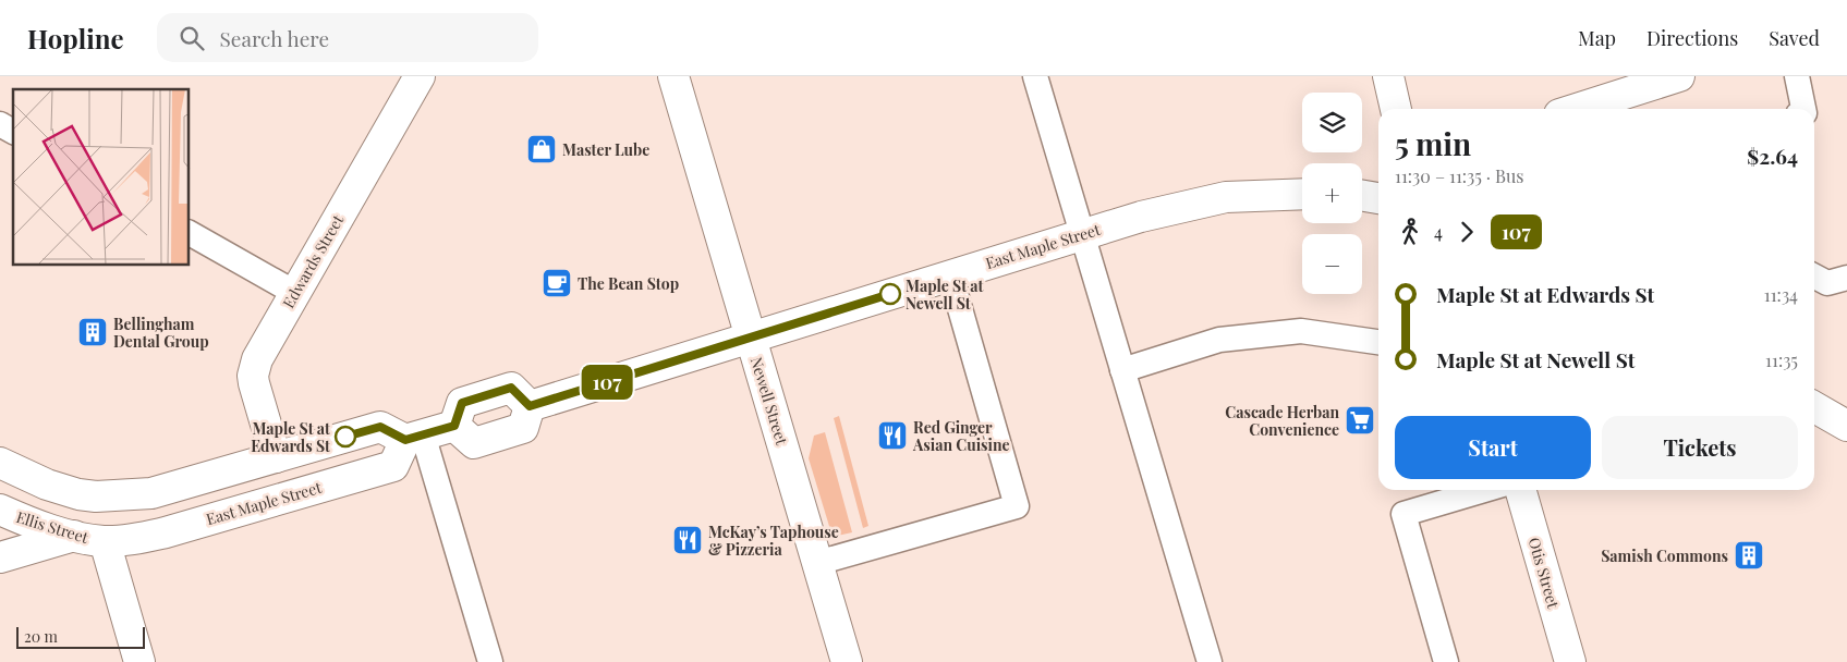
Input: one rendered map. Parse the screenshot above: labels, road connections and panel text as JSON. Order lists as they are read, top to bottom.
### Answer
{
  "streets": {
    "main road": [
      "East Maple Street",
      "Edwards Street",
      "Newell Street",
      "Ellis Street",
      "Otis Street"
    ]
  },
  "crossings": [
    ["East Maple Street", "Newell Street"],
    ["East Maple Street", "Ellis Street"]
  ],
  "places": {
    "shop": ["Master Lube"],
    "cafe": ["The Bean Stop"],
    "other": ["Maple St at Newell St", "Maple St at Edwards St"],
    "building": ["Bellingham Dental Group", "Samish Commons"],
    "supermarket": ["Cascade Herban Convenience"],
    "restaurant": ["Red Ginger Asian Cuisine", "McKay’s Taphouse & Pizzeria"]
  },
  "lines": ["bus line 107"],
  "scale_bar": "20 m",
  "page": {
    "header": "Hopline",
    "search": "Search here",
    "nav": ["Map", "Directions", "Saved"],
    "on_map": "107",
    "map_buttons": ["+", "−"],
    "heading": ["5 min", "11:30 – 11:35 · Bus", "$2.64"],
    "legs": ["4", "107"],
    "list": [
      {
        "name": "Maple St at Edwards St",
        "value": "11:34"
      },
      {
        "name": "Maple St at Newell St",
        "value": "11:35"
      }
    ],
    "buttons": ["Start", "Tickets"],
    "scale": "20 m"
  }
}
